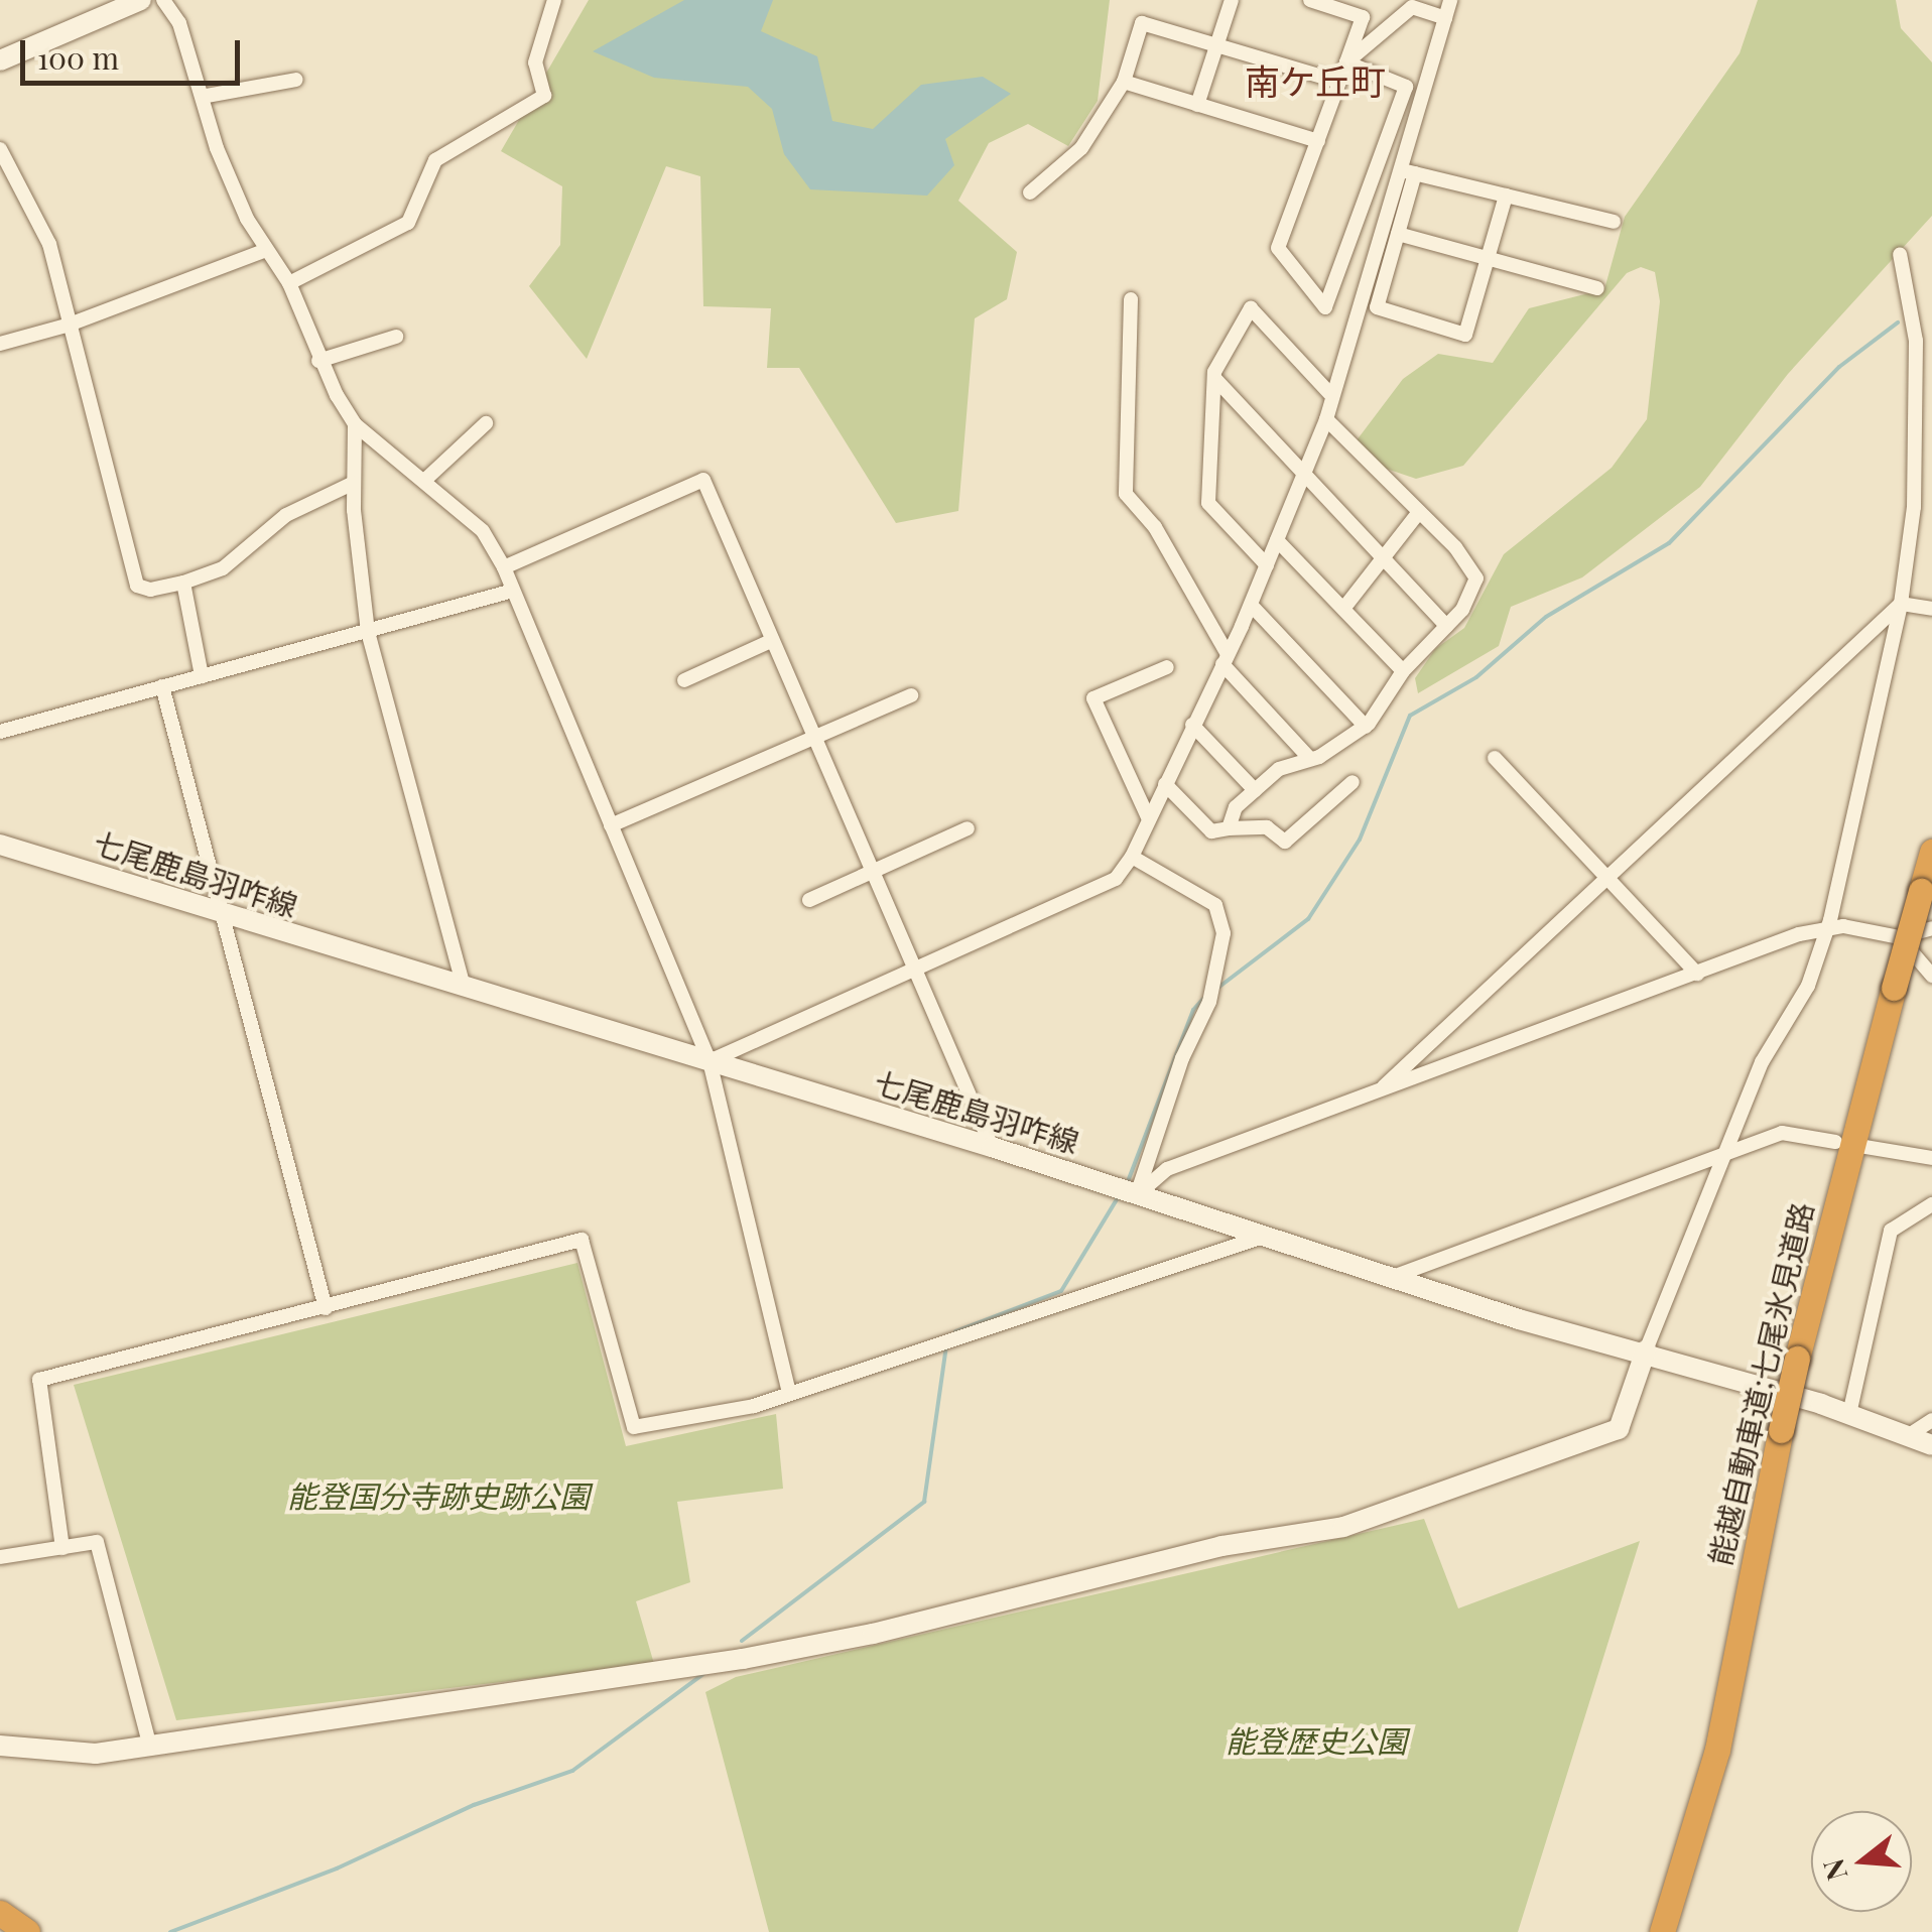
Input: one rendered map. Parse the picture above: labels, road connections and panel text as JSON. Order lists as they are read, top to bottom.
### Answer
{
  "streets": {
    "highway": ["能越自動車道;七尾氷見道路"],
    "main road": ["七尾鹿島羽咋線"]
  },
  "districts": ["南ケ丘町"],
  "parks": ["能登国分寺跡史跡公園", "能登歴史公園"],
  "scale_bar": "100 m",
  "north": "left"
}
